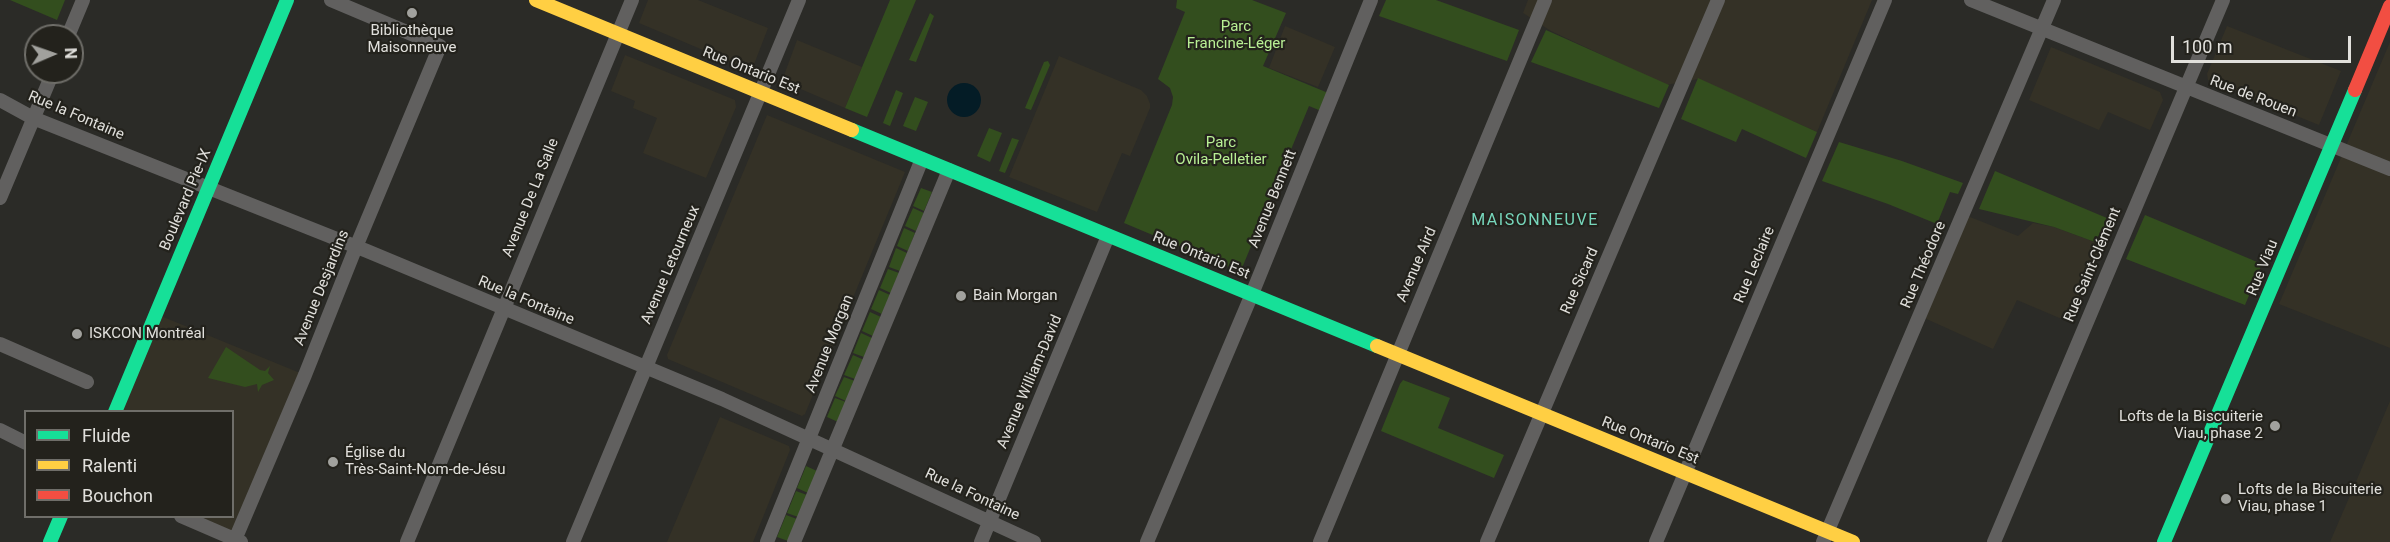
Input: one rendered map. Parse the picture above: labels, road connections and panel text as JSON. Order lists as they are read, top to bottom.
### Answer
{
  "streets": {
    "main road": ["Rue Ontario Est", "Boulevard Pie-IX", "Rue Viau"],
    "street": [
      "Rue de Rouen",
      "Rue la Fontaine",
      "Avenue De La Salle",
      "Avenue Bennett",
      "Avenue Letourneux",
      "Avenue Aird",
      "Rue Leclaire",
      "Rue Théodore",
      "Rue Saint-Clément",
      "Rue Sicard",
      "Avenue Desjardins",
      "Avenue Morgan",
      "Avenue William-David"
    ]
  },
  "crossings": [
    ["Rue Ontario Est", "Avenue De La Salle"],
    ["Rue Ontario Est", "Avenue Bennett"],
    ["Rue Ontario Est", "Avenue Letourneux"],
    ["Rue Ontario Est", "Avenue Aird"],
    ["Rue Ontario Est", "Rue Leclaire"],
    ["Rue Ontario Est", "Rue Théodore"],
    ["Rue Ontario Est", "Rue Sicard"],
    ["Rue Ontario Est", "Avenue Morgan"],
    ["Rue Ontario Est", "Avenue William-David"],
    ["Rue de Rouen", "Rue Théodore"],
    ["Rue de Rouen", "Rue Saint-Clément"],
    ["Rue de Rouen", "Rue Viau"],
    ["Rue la Fontaine", "Avenue De La Salle"],
    ["Rue la Fontaine", "Boulevard Pie-IX"],
    ["Rue la Fontaine", "Avenue Letourneux"],
    ["Rue la Fontaine", "Avenue Desjardins"],
    ["Rue la Fontaine", "Avenue Morgan"],
    ["Rue la Fontaine", "Avenue William-David"]
  ],
  "districts": ["MAISONNEUVE"],
  "parks": ["Parc Francine-Léger", "Parc Ovila-Pelletier"],
  "places": [
    "Bibliothèque Maisonneuve",
    "Bain Morgan",
    "ISKCON Montréal",
    "Lofts de la Biscuiterie Viau, phase 2",
    "Église du Très-Saint-Nom-de-Jésu",
    "Lofts de la Biscuiterie Viau, phase 1"
  ],
  "legend": ["Fluide", "Ralenti", "Bouchon"],
  "scale_bar": "100 m",
  "north": "right"
}
